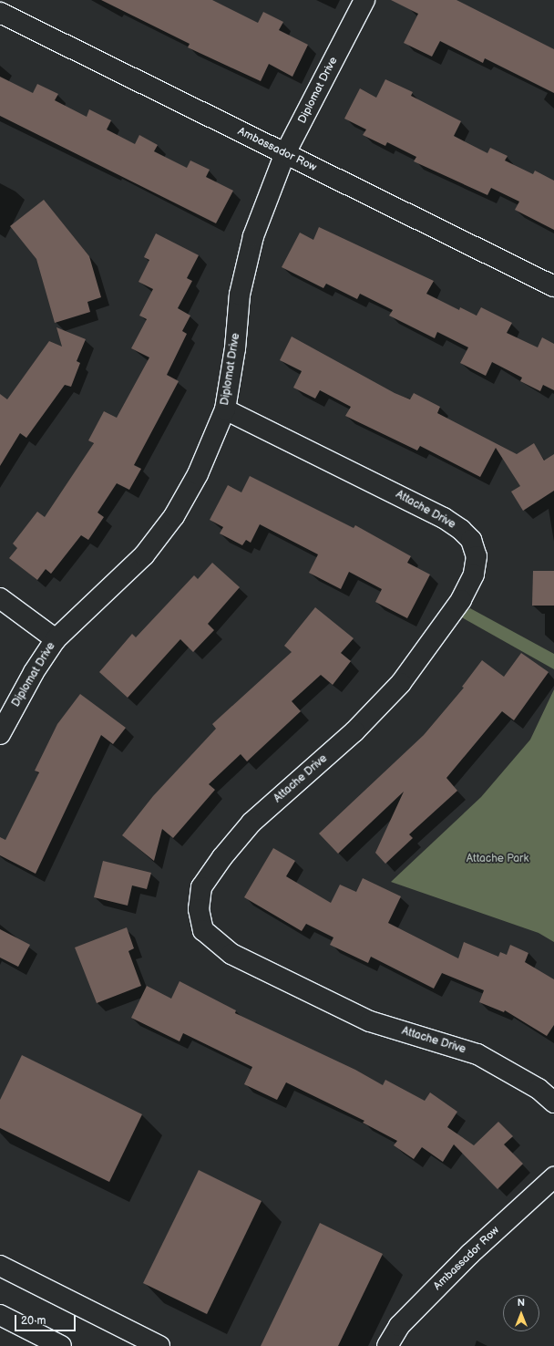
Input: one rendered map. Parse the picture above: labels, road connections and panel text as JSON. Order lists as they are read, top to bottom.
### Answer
{
  "streets": {
    "street": ["Diplomat Drive", "Ambassador Row", "Attache Drive"]
  },
  "crossings": [
    ["Diplomat Drive", "Ambassador Row"],
    ["Diplomat Drive", "Attache Drive"]
  ],
  "parks": ["Attache Park"],
  "scale_bar": "20 m",
  "north": "top"
}
